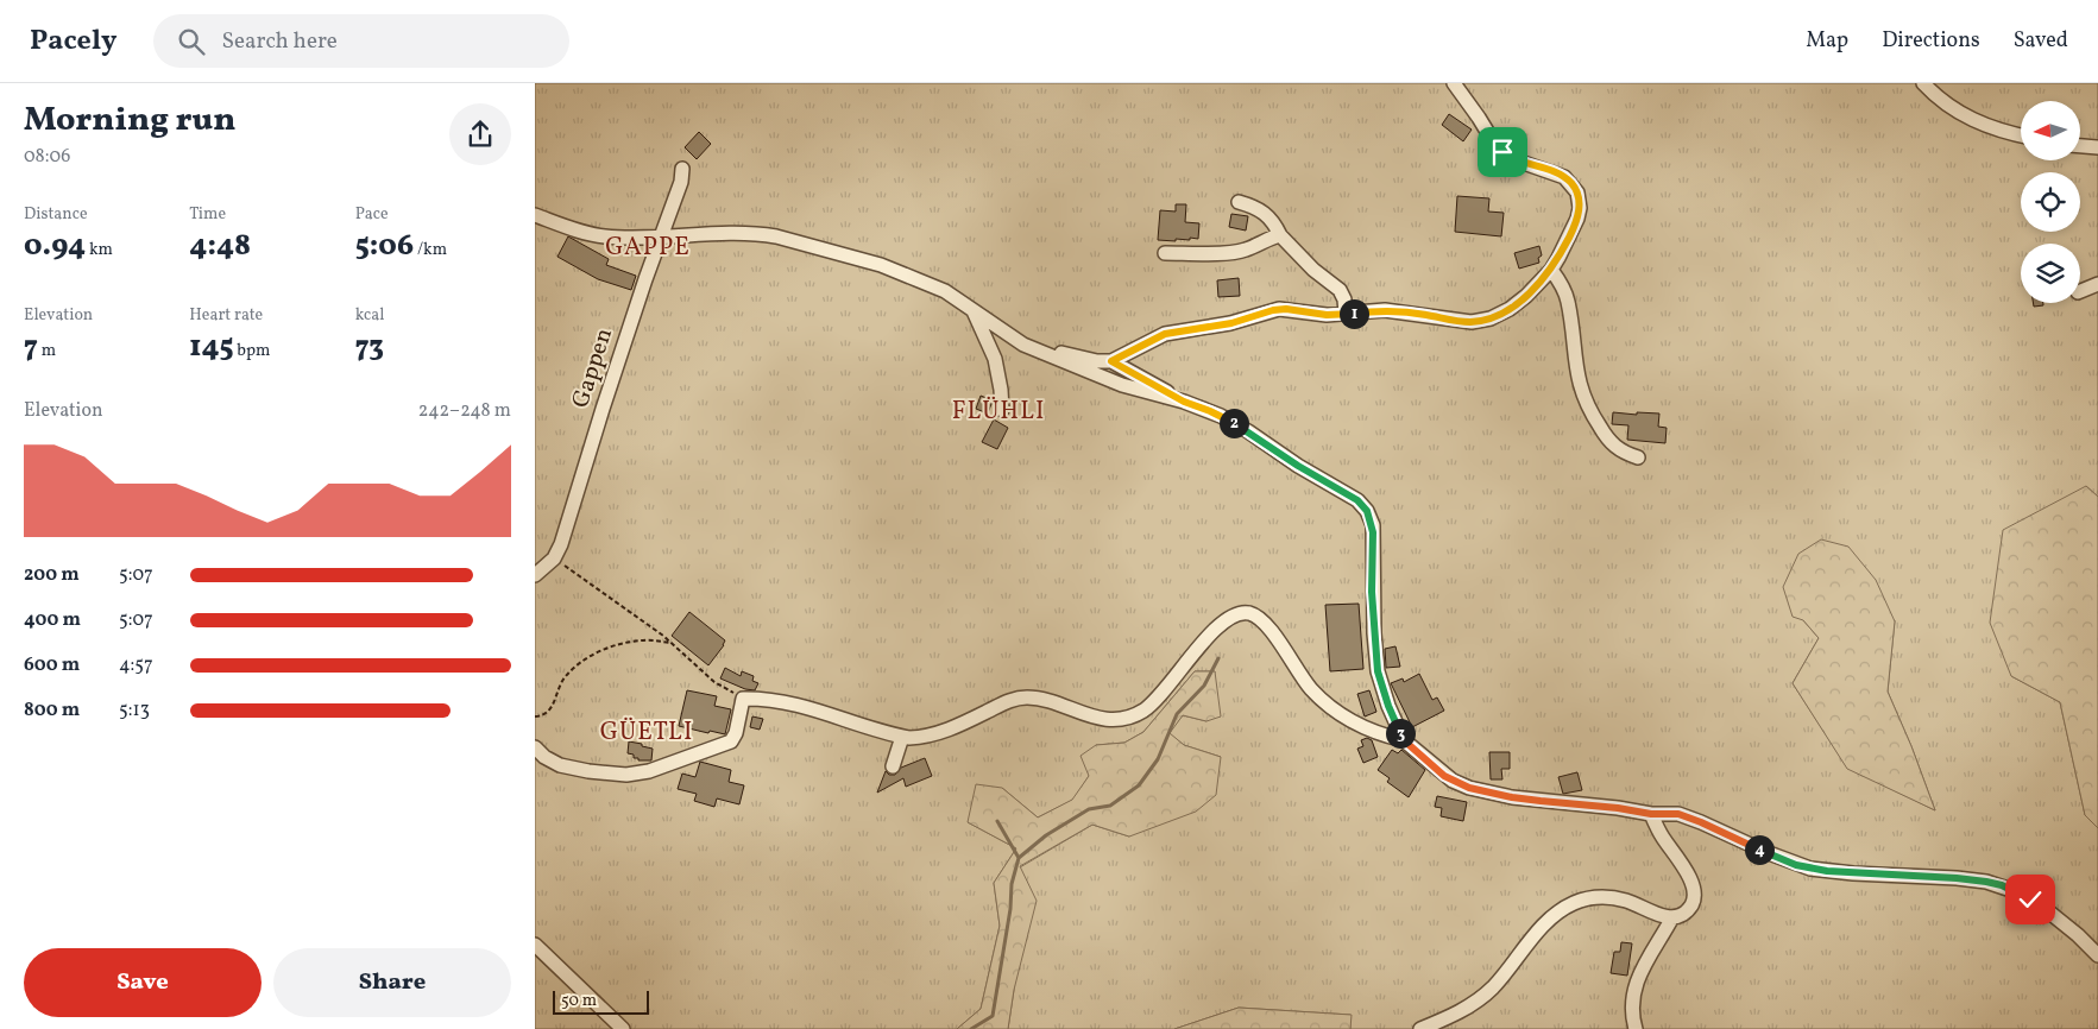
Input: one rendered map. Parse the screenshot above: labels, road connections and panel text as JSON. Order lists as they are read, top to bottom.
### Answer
{
  "streets": {
    "street": ["Gappen"]
  },
  "districts": ["GAPPE", "FLÜHLI", "GÜETLI"],
  "scale_bar": "50 m",
  "north": "left",
  "page": {
    "header": "Pacely",
    "search": "Search here",
    "nav": ["Map", "Directions", "Saved"],
    "heading": ["Morning run", "08:06"],
    "stats": [
      ["Distance", "0.94 km"],
      ["Time", "4:48"],
      ["Pace", "5:06 /km"],
      ["Elevation", "7 m"],
      ["Heart rate", "145 bpm"],
      ["kcal", "73"]
    ],
    "pins": [
      "1",
      "2",
      "3",
      "4"
    ],
    "chart": ["Elevation", "242–248 m"],
    "list": [
      {
        "name": "200 m",
        "note": "5:07"
      },
      {
        "name": "400 m",
        "note": "5:07"
      },
      {
        "name": "600 m",
        "note": "4:57"
      },
      {
        "name": "800 m",
        "note": "5:13"
      }
    ],
    "buttons": ["Save", "Share"],
    "scale": "50 m"
  }
}
